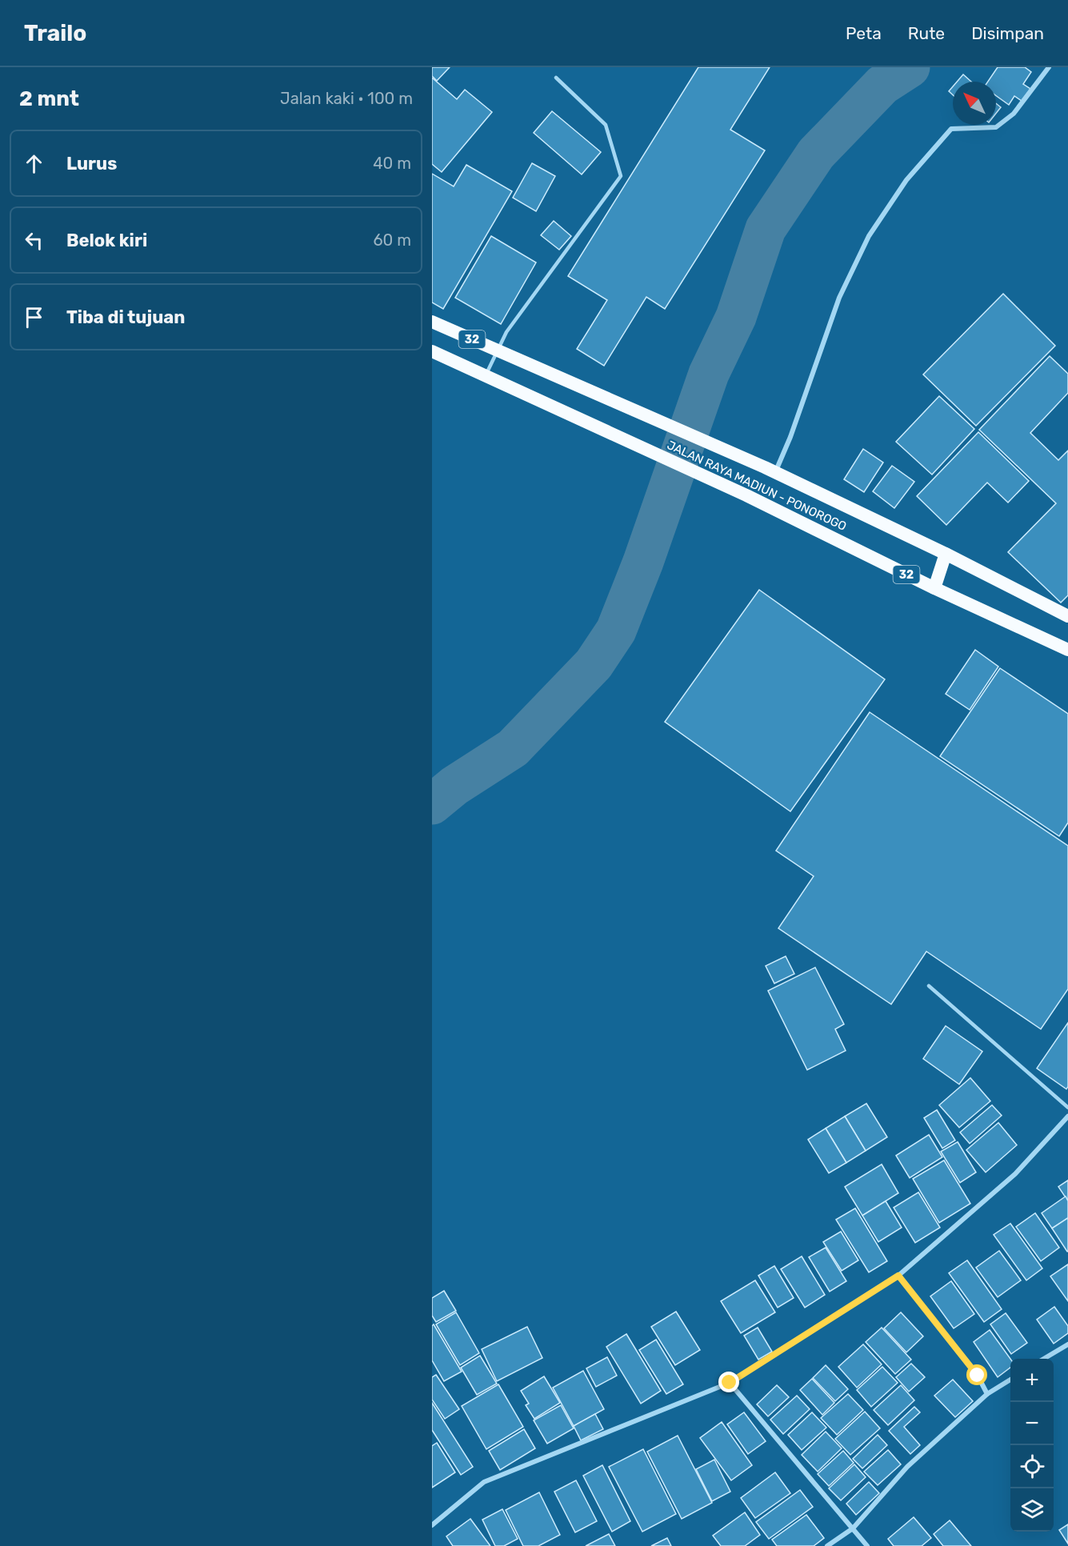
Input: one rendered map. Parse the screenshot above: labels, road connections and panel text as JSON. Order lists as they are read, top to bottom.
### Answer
{
  "streets": {
    "highway": ["32", "JALAN RAYA MADIUN - PONOROGO"]
  },
  "north": "top left",
  "page": {
    "header": "Trailo",
    "nav": ["Peta", "Rute", "Disimpan"],
    "heading": ["2 mnt", "Jalan kaki · 100 m"],
    "list": [
      ["Lurus", "40 m"],
      ["Belok kiri", "60 m"],
      "Tiba di tujuan"
    ],
    "map_buttons": ["+", "−"]
  }
}
